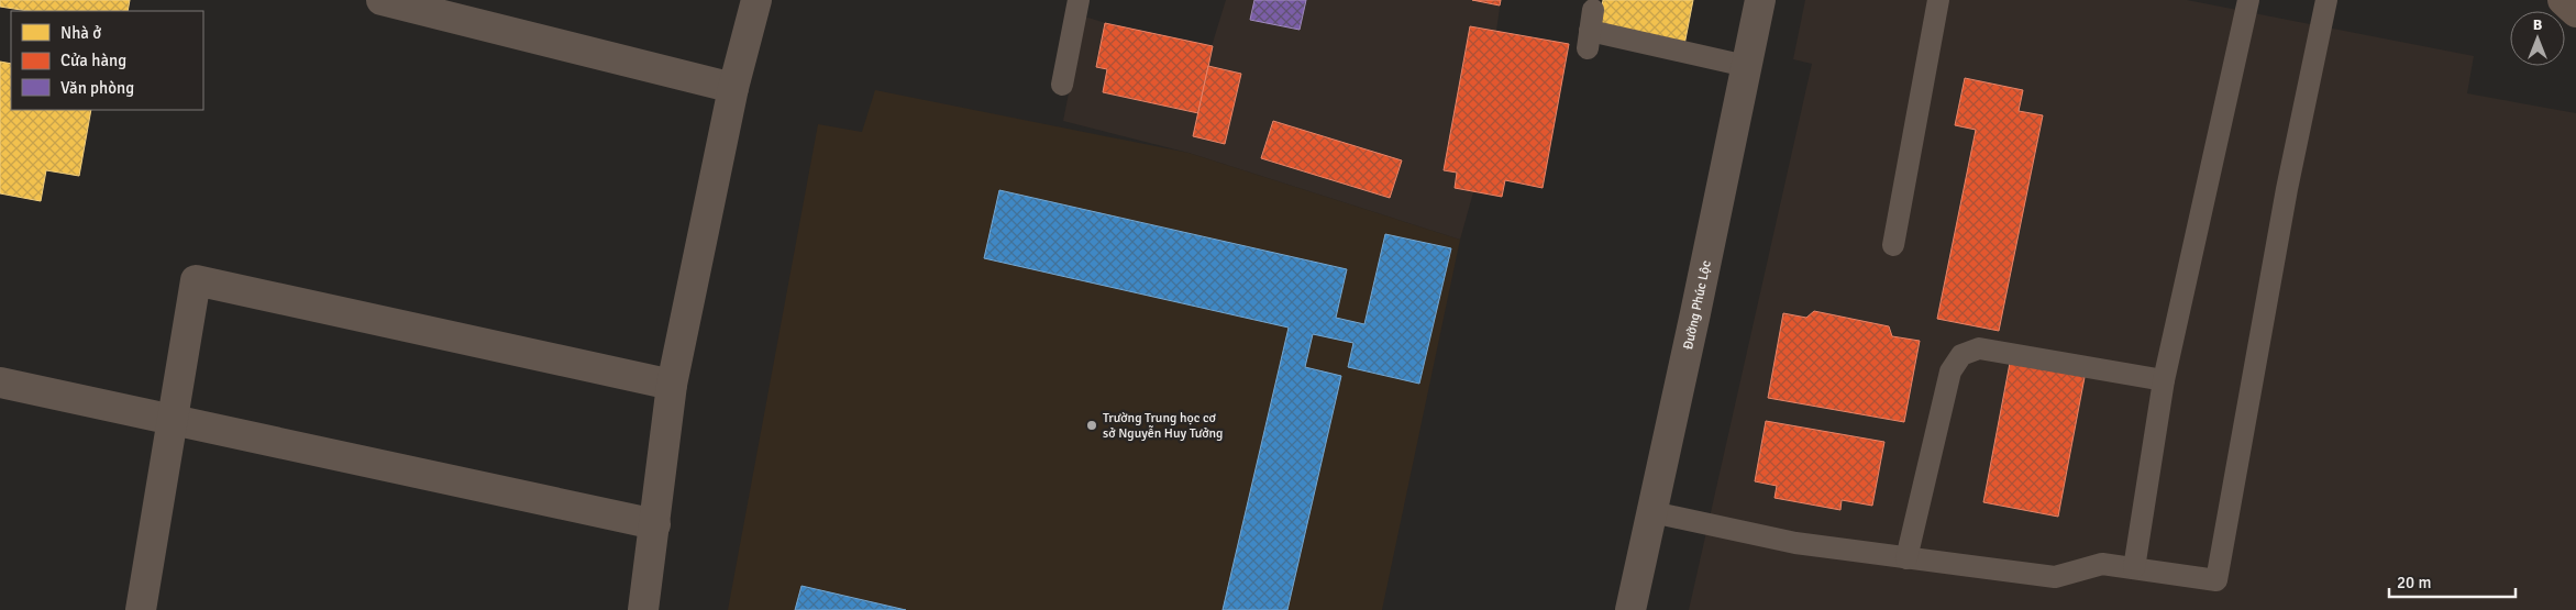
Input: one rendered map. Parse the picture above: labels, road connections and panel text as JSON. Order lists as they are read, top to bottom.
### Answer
{
  "streets": {
    "street": ["Đường Phúc Lộc"]
  },
  "places": ["Trường Trung học cơ sở Nguyễn Huy Tưởng"],
  "legend": ["Nhà ở", "Cửa hàng", "Văn phòng"],
  "scale_bar": "20 m",
  "north": "top"
}
